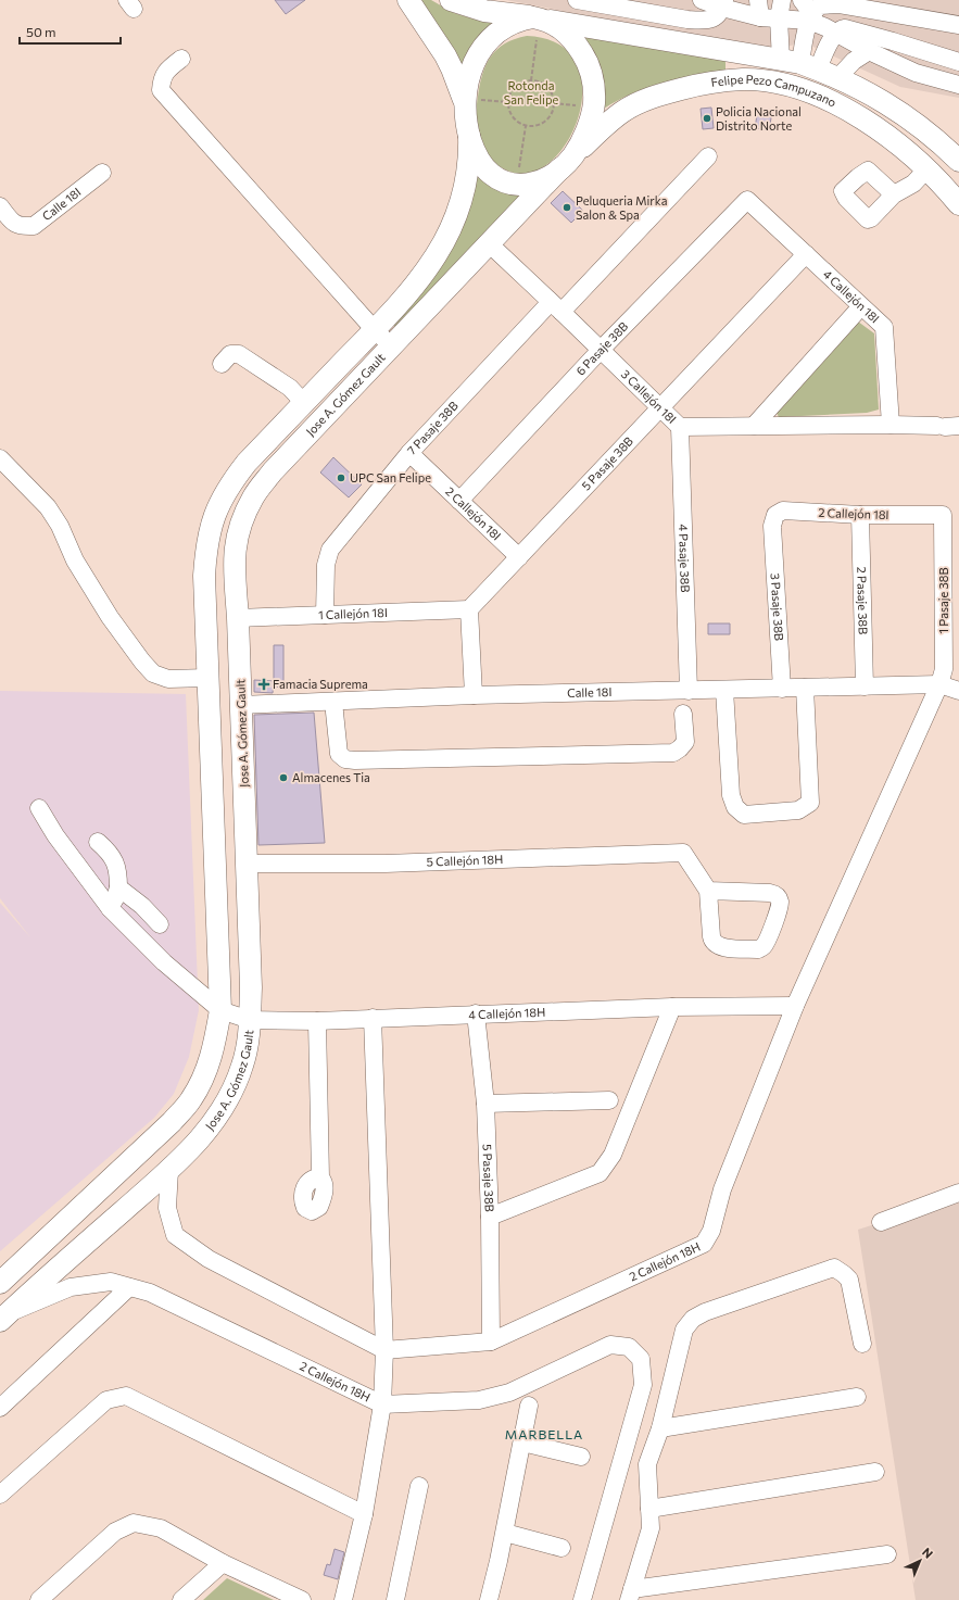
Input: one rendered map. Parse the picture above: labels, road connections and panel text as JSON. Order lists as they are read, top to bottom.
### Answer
{
  "streets": {
    "main road": ["Felipe Pezo Campuzano", "Jose A. Gómez Gault"],
    "street": [
      "Calle 18I",
      "4 Callejón 18I",
      "6 Pasaje 38B",
      "3 Callejón 18I",
      "7 Pasaje 38B",
      "5 Pasaje 38B",
      "2 Callejón 18I",
      "4 Pasaje 38B",
      "2 Pasaje 38B",
      "1 Pasaje 38B",
      "3 Pasaje 38B",
      "1 Callejón 18I",
      "5 Callejón 18H",
      "4 Callejón 18H",
      "2 Callejón 18H"
    ]
  },
  "crossings": [
    ["Felipe Pezo Campuzano", "Jose A. Gómez Gault"],
    ["Calle 18I", "Jose A. Gómez Gault"],
    ["Calle 18I", "4 Pasaje 38B"],
    ["Calle 18I", "2 Pasaje 38B"],
    ["Calle 18I", "1 Pasaje 38B"],
    ["Calle 18I", "3 Pasaje 38B"],
    ["4 Callejón 18I", "6 Pasaje 38B"],
    ["4 Callejón 18I", "3 Callejón 18I"],
    ["4 Callejón 18I", "5 Pasaje 38B"],
    ["6 Pasaje 38B", "3 Callejón 18I"],
    ["6 Pasaje 38B", "2 Callejón 18I"],
    ["Jose A. Gómez Gault", "3 Callejón 18I"],
    ["Jose A. Gómez Gault", "1 Callejón 18I"],
    ["Jose A. Gómez Gault", "5 Callejón 18H"],
    ["Jose A. Gómez Gault", "4 Callejón 18H"],
    ["Jose A. Gómez Gault", "2 Callejón 18H"],
    ["3 Callejón 18I", "7 Pasaje 38B"],
    ["3 Callejón 18I", "5 Pasaje 38B"],
    ["3 Callejón 18I", "4 Pasaje 38B"],
    ["7 Pasaje 38B", "2 Callejón 18I"],
    ["7 Pasaje 38B", "1 Callejón 18I"],
    ["5 Pasaje 38B", "2 Callejón 18I"],
    ["5 Pasaje 38B", "1 Callejón 18I"],
    ["5 Pasaje 38B", "4 Callejón 18H"],
    ["5 Pasaje 38B", "2 Callejón 18H"],
    ["2 Callejón 18I", "2 Pasaje 38B"],
    ["2 Callejón 18I", "1 Pasaje 38B"],
    ["2 Callejón 18I", "3 Pasaje 38B"],
    ["1 Pasaje 38B", "4 Callejón 18H"],
    ["1 Pasaje 38B", "2 Callejón 18H"]
  ],
  "districts": ["MARBELLA"],
  "parks": ["Rotonda San Felipe"],
  "places": {
    "other": [
      "Policia Nacional Distrito Norte",
      "Peluqueria Mirka Salon & Spa",
      "UPC San Felipe",
      "Almacenes Tia"
    ],
    "health": ["Famacia Suprema"]
  },
  "scale_bar": "50 m",
  "north": "top right"
}
